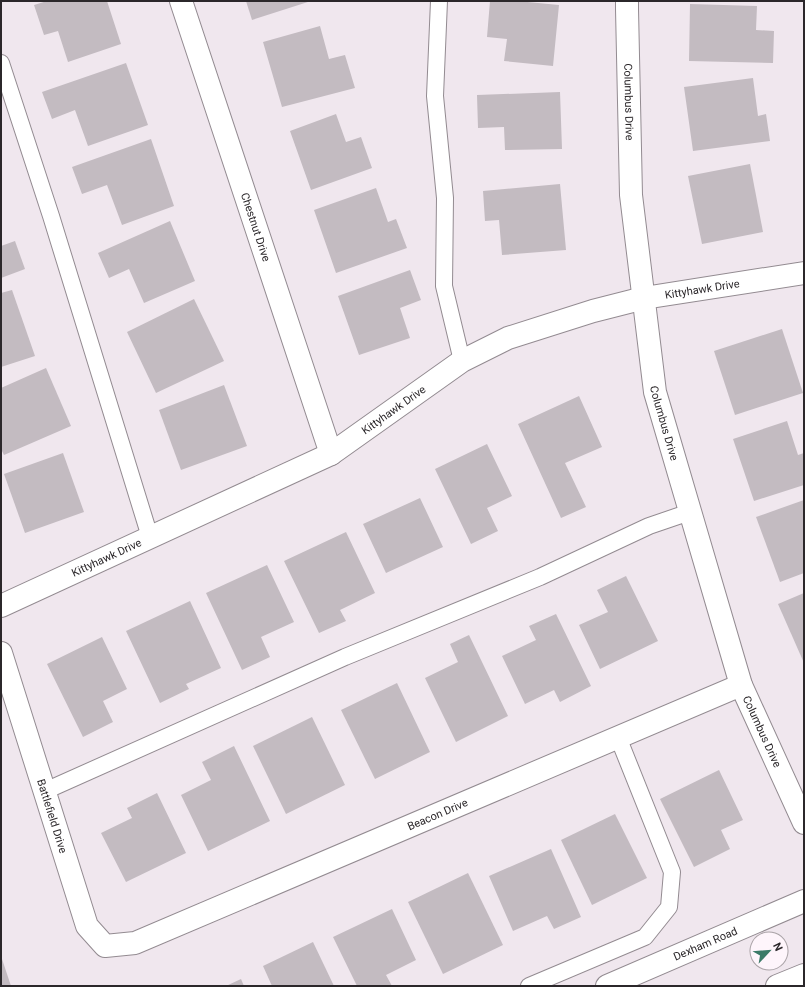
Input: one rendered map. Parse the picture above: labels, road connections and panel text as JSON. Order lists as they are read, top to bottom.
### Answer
{
  "streets": {
    "street": [
      "Columbus Drive",
      "Chestnut Drive",
      "Kittyhawk Drive",
      "Beacon Drive",
      "Battlefield Drive",
      "Dexham Road"
    ]
  },
  "crossings": [
    ["Columbus Drive", "Kittyhawk Drive"],
    ["Columbus Drive", "Beacon Drive"],
    ["Chestnut Drive", "Kittyhawk Drive"],
    ["Beacon Drive", "Battlefield Drive"]
  ],
  "north": "top right"
}
